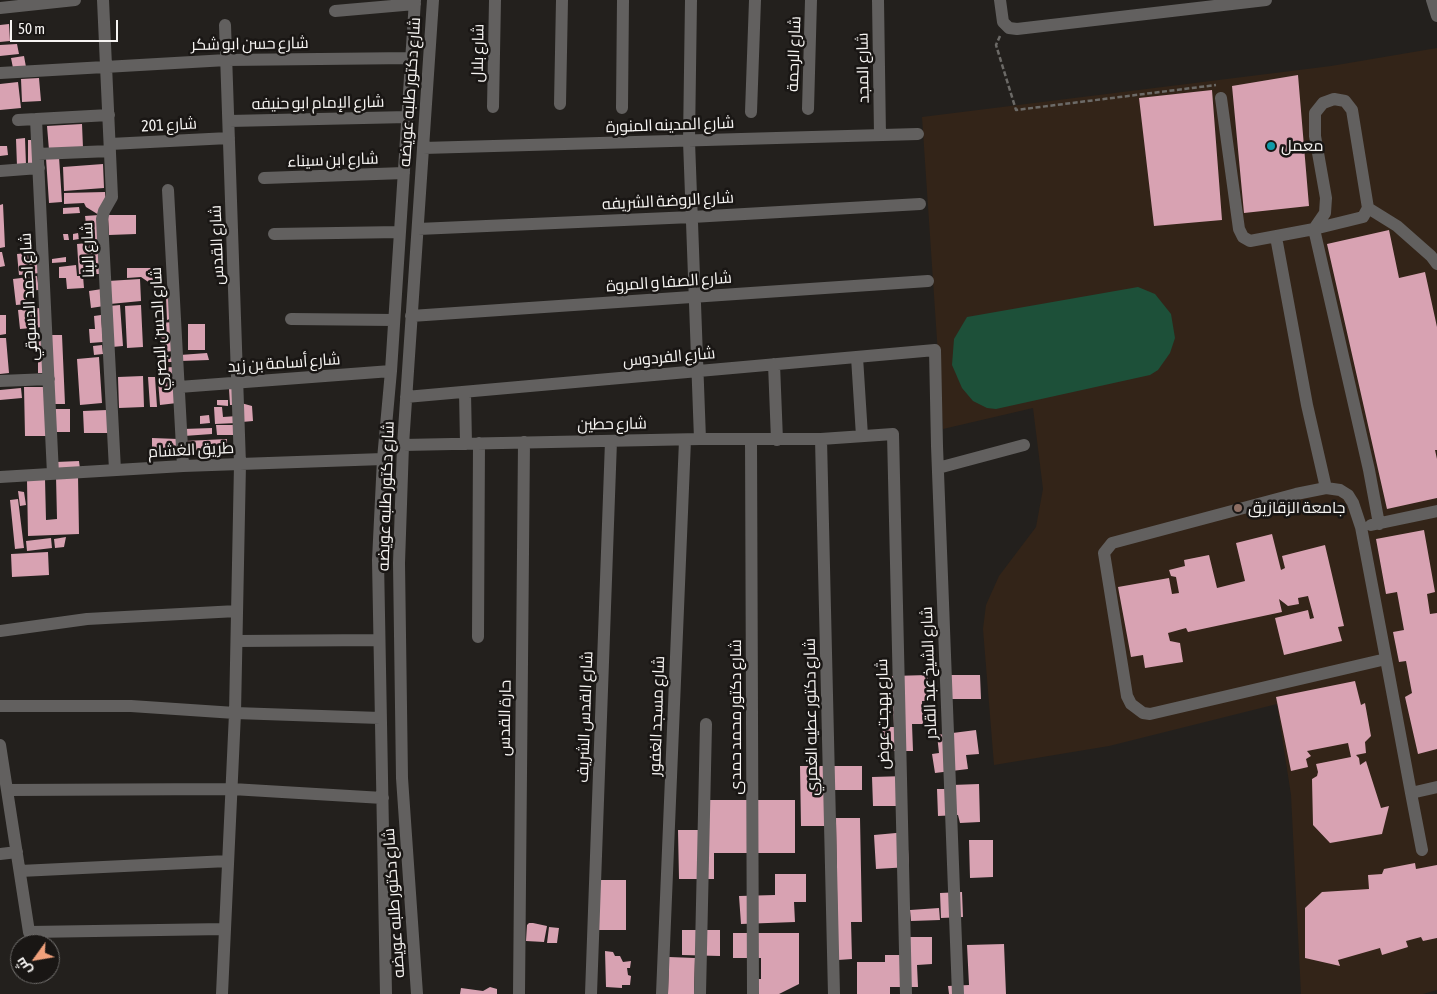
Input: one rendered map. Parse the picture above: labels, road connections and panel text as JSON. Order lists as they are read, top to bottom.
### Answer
{
  "streets": {
    "street": [
      "شارع حسن ابو شكر",
      "شارع بلال",
      "شارع الرحمة",
      "شارع المجد",
      "شارع دكتور طلبه عويضه",
      "شارع الإمام ابو حنيفه",
      "شارع 201",
      "شارع المدينه المنورة",
      "شارع ابن سيناء",
      "شارع الروضة الشريفه",
      "شارع القدس",
      "شارع البنا",
      "شارع الصفا و المروة",
      "شارع احمد الدسوقي",
      "شارع الحسن البصري",
      "شارع الفردوس",
      "شارع أسامة بن زيد",
      "شارع حطين",
      "طريق الغشام",
      "شارع الشيخ عبد القادر",
      "شارع بهجت عوض",
      "شارع مسجد الغفور",
      "شارع القدس الشريف",
      "شارع دكتور محمد حمدى",
      "شارع دكتور عطيه الغمري",
      "حارة القدس"
    ]
  },
  "crossings": [
    ["شارع حسن ابو شكر", "شارع دكتور طلبه عويضه"],
    ["شارع حسن ابو شكر", "شارع القدس"],
    ["شارع حسن ابو شكر", "شارع البنا"],
    ["شارع المجد", "شارع المدينه المنورة"],
    ["شارع دكتور طلبه عويضه", "شارع الإمام ابو حنيفه"],
    ["شارع دكتور طلبه عويضه", "شارع المدينه المنورة"],
    ["شارع دكتور طلبه عويضه", "شارع ابن سيناء"],
    ["شارع دكتور طلبه عويضه", "شارع الروضة الشريفه"],
    ["شارع دكتور طلبه عويضه", "شارع الصفا و المروة"],
    ["شارع دكتور طلبه عويضه", "شارع الفردوس"],
    ["شارع دكتور طلبه عويضه", "شارع أسامة بن زيد"],
    ["شارع دكتور طلبه عويضه", "شارع حطين"],
    ["شارع دكتور طلبه عويضه", "طريق الغشام"],
    ["شارع الإمام ابو حنيفه", "شارع القدس"],
    ["شارع 201", "شارع القدس"],
    ["شارع 201", "شارع البنا"],
    ["شارع 201", "شارع احمد الدسوقي"],
    ["شارع القدس", "شارع أسامة بن زيد"],
    ["شارع القدس", "طريق الغشام"],
    ["شارع البنا", "طريق الغشام"],
    ["شارع احمد الدسوقي", "طريق الغشام"],
    ["شارع الحسن البصري", "شارع أسامة بن زيد"],
    ["شارع الحسن البصري", "طريق الغشام"],
    ["شارع الفردوس", "شارع الشيخ عبد القادر"],
    ["شارع حطين", "شارع بهجت عوض"],
    ["شارع حطين", "شارع مسجد الغفور"],
    ["شارع حطين", "شارع القدس الشريف"],
    ["شارع حطين", "شارع دكتور محمد حمدى"],
    ["شارع حطين", "شارع دكتور عطيه الغمري"],
    ["شارع حطين", "حارة القدس"]
  ],
  "places": ["معمل", "جامعة الزقازيق"],
  "scale_bar": "50 m",
  "north": "bottom left"
}
